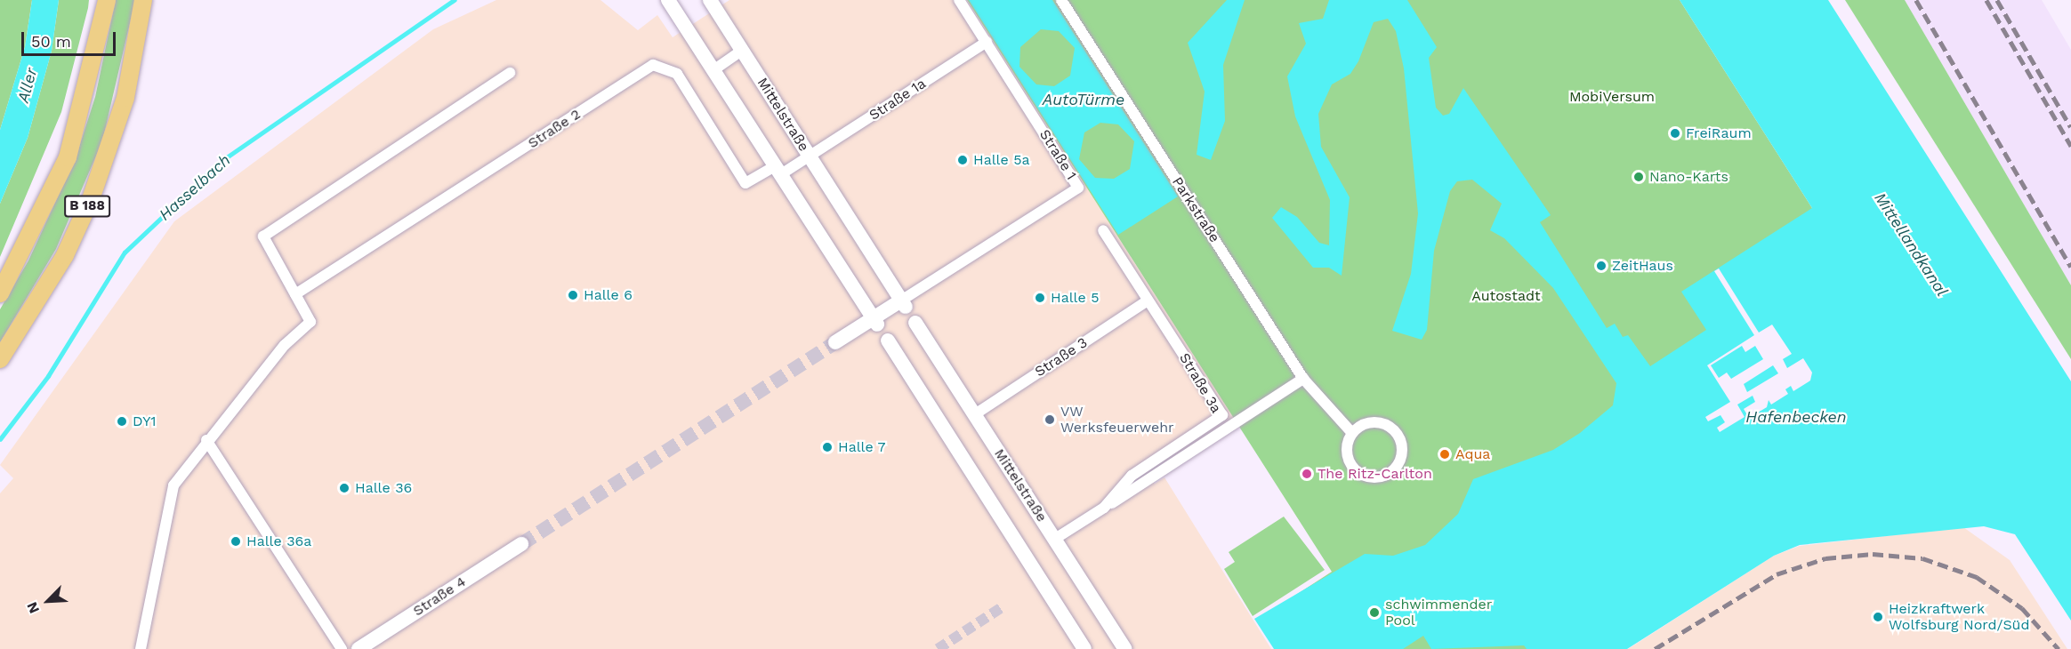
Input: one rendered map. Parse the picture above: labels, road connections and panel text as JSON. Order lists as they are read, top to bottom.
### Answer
{
  "streets": {
    "main road": ["B 188"],
    "street": [
      "Straße 1a",
      "Mittelstraße",
      "Straße 2",
      "Straße 1",
      "Parkstraße",
      "Straße 3",
      "Straße 3a",
      "Straße 4"
    ]
  },
  "crossings": [
    ["Straße 1a", "Mittelstraße"],
    ["Straße 1a", "Straße 2"],
    ["Straße 1a", "Straße 1"],
    ["Mittelstraße", "Straße 1"],
    ["Mittelstraße", "Straße 3"],
    ["Mittelstraße", "Straße 3a"],
    ["Straße 3", "Straße 3a"]
  ],
  "water": [
    "Aller",
    "AutoTürme",
    "Hasselbach",
    "Mittellandkanal",
    "Hafenbecken"
  ],
  "parks": ["MobiVersum", "Autostadt"],
  "places": [
    "FreiRaum",
    "Halle 5a",
    "Nano-Karts",
    "ZeitHaus",
    "Halle 6",
    "Halle 5",
    "VW Werksfeuerwehr",
    "DY1",
    "Halle 7",
    "Aqua",
    "The Ritz-Carlton",
    "Halle 36",
    "Halle 36a",
    "schwimmender Pool",
    "Heizkraftwerk Wolfsburg Nord/Süd"
  ],
  "scale_bar": "50 m",
  "north": "bottom left"
}
